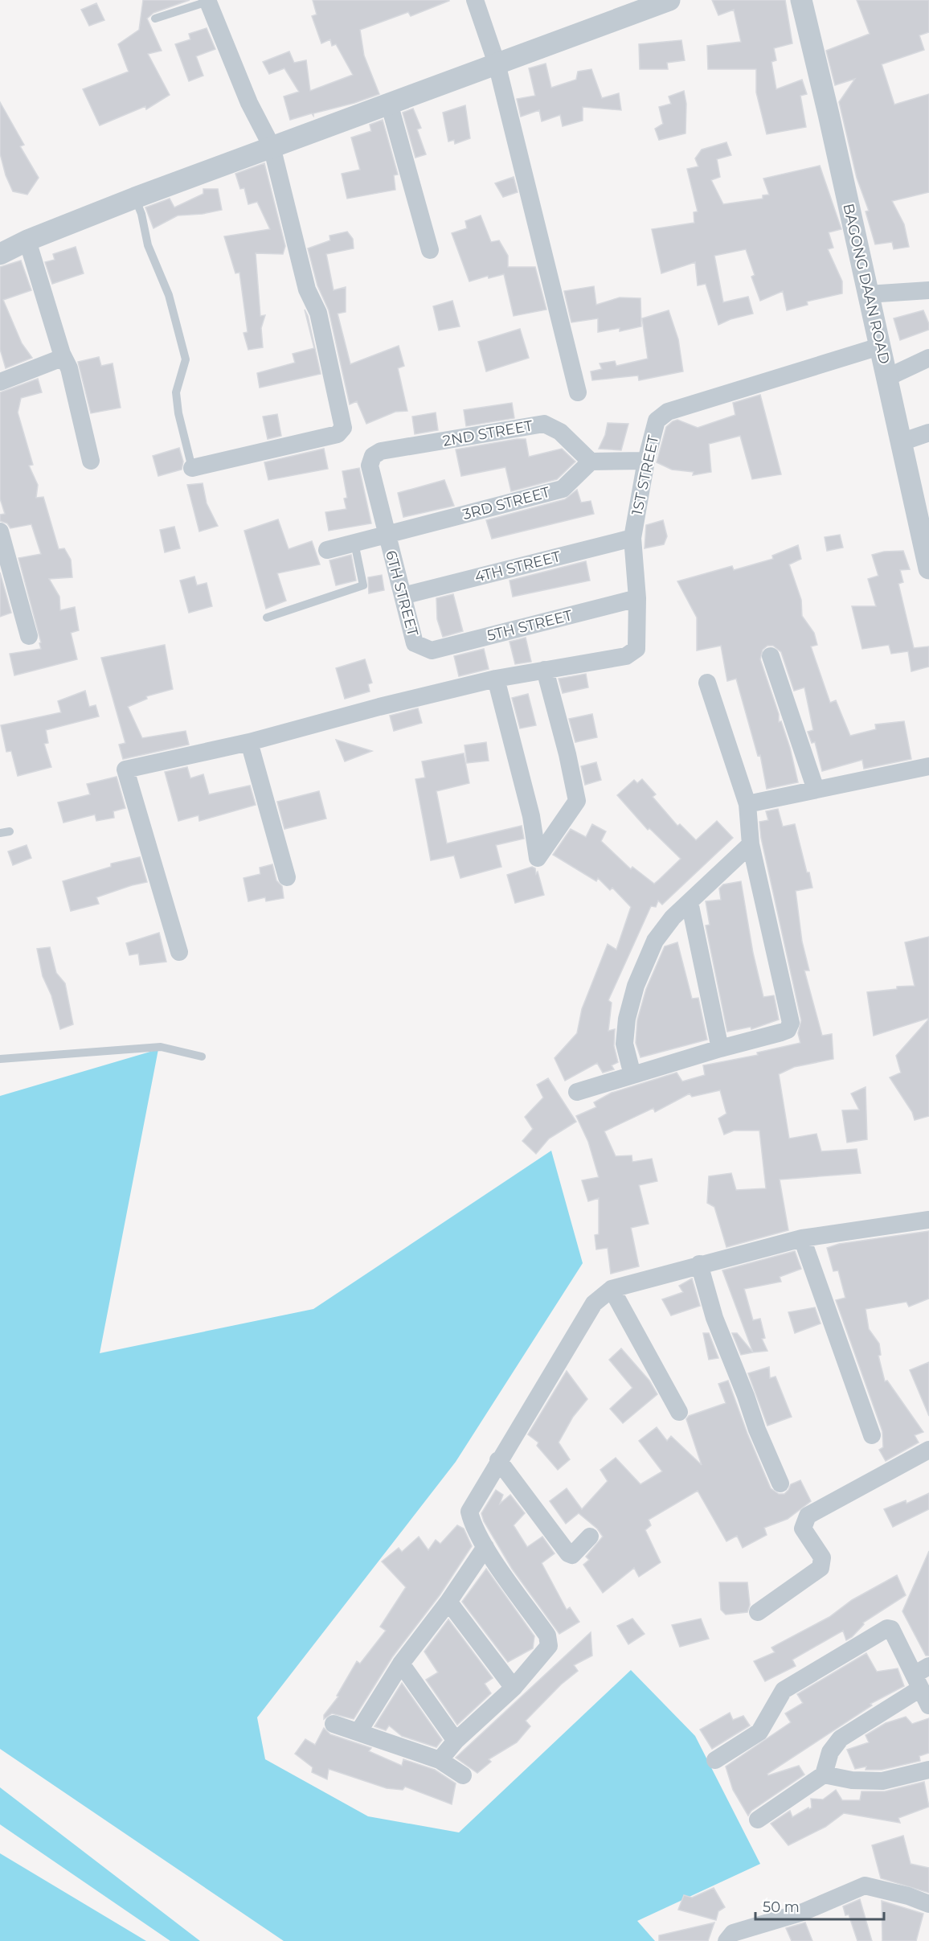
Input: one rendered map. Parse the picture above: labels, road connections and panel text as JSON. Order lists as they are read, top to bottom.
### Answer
{
  "streets": {
    "street": [
      "BAGONG DAAN ROAD",
      "2ND STREET",
      "1ST STREET",
      "3RD STREET",
      "4TH STREET",
      "6TH STREET",
      "5TH STREET"
    ]
  },
  "crossings": [
    ["BAGONG DAAN ROAD", "1ST STREET"],
    ["2ND STREET", "3RD STREET"],
    ["2ND STREET", "6TH STREET"],
    ["1ST STREET", "4TH STREET"],
    ["1ST STREET", "5TH STREET"],
    ["3RD STREET", "6TH STREET"],
    ["4TH STREET", "6TH STREET"],
    ["6TH STREET", "5TH STREET"]
  ],
  "scale_bar": "50 m"
}
